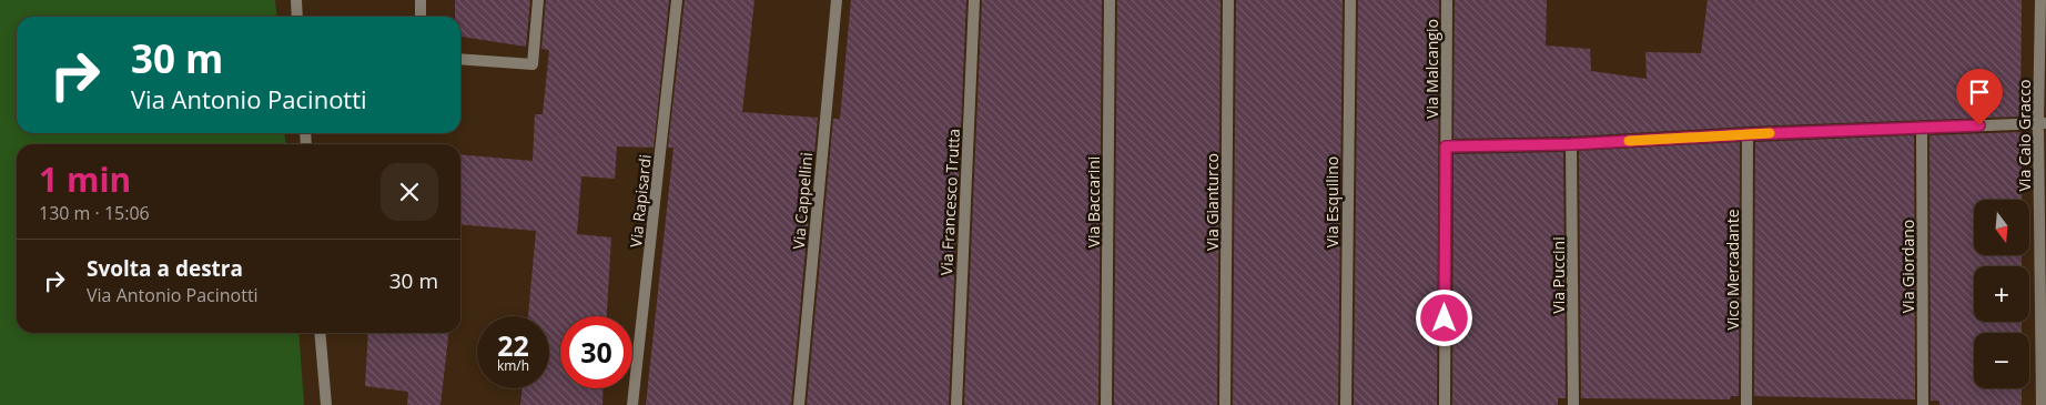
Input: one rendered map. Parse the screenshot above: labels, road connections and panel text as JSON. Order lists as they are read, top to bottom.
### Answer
{
  "streets": {
    "street": [
      "Via Malcangio",
      "Via Caio Gracco",
      "Via Rapisardi",
      "Via Cappellini",
      "Via Francesco Trutta",
      "Via Baccarini",
      "Via Gianturco",
      "Via Esquilino",
      "Via Giordano",
      "Vico Mercadante",
      "Via Puccini"
    ]
  },
  "north": "bottom",
  "page": {
    "turn": ["30 m", "Via Antonio Pacinotti"],
    "heading": ["1 min", "130 m · 15:06"],
    "map_buttons": ["+", "−"],
    "list": [
      {
        "name": "Svolta a destra",
        "note": "Via Antonio Pacinotti",
        "value": "30 m"
      }
    ],
    "speed": "22 km/h",
    "limit": "30"
  }
}
